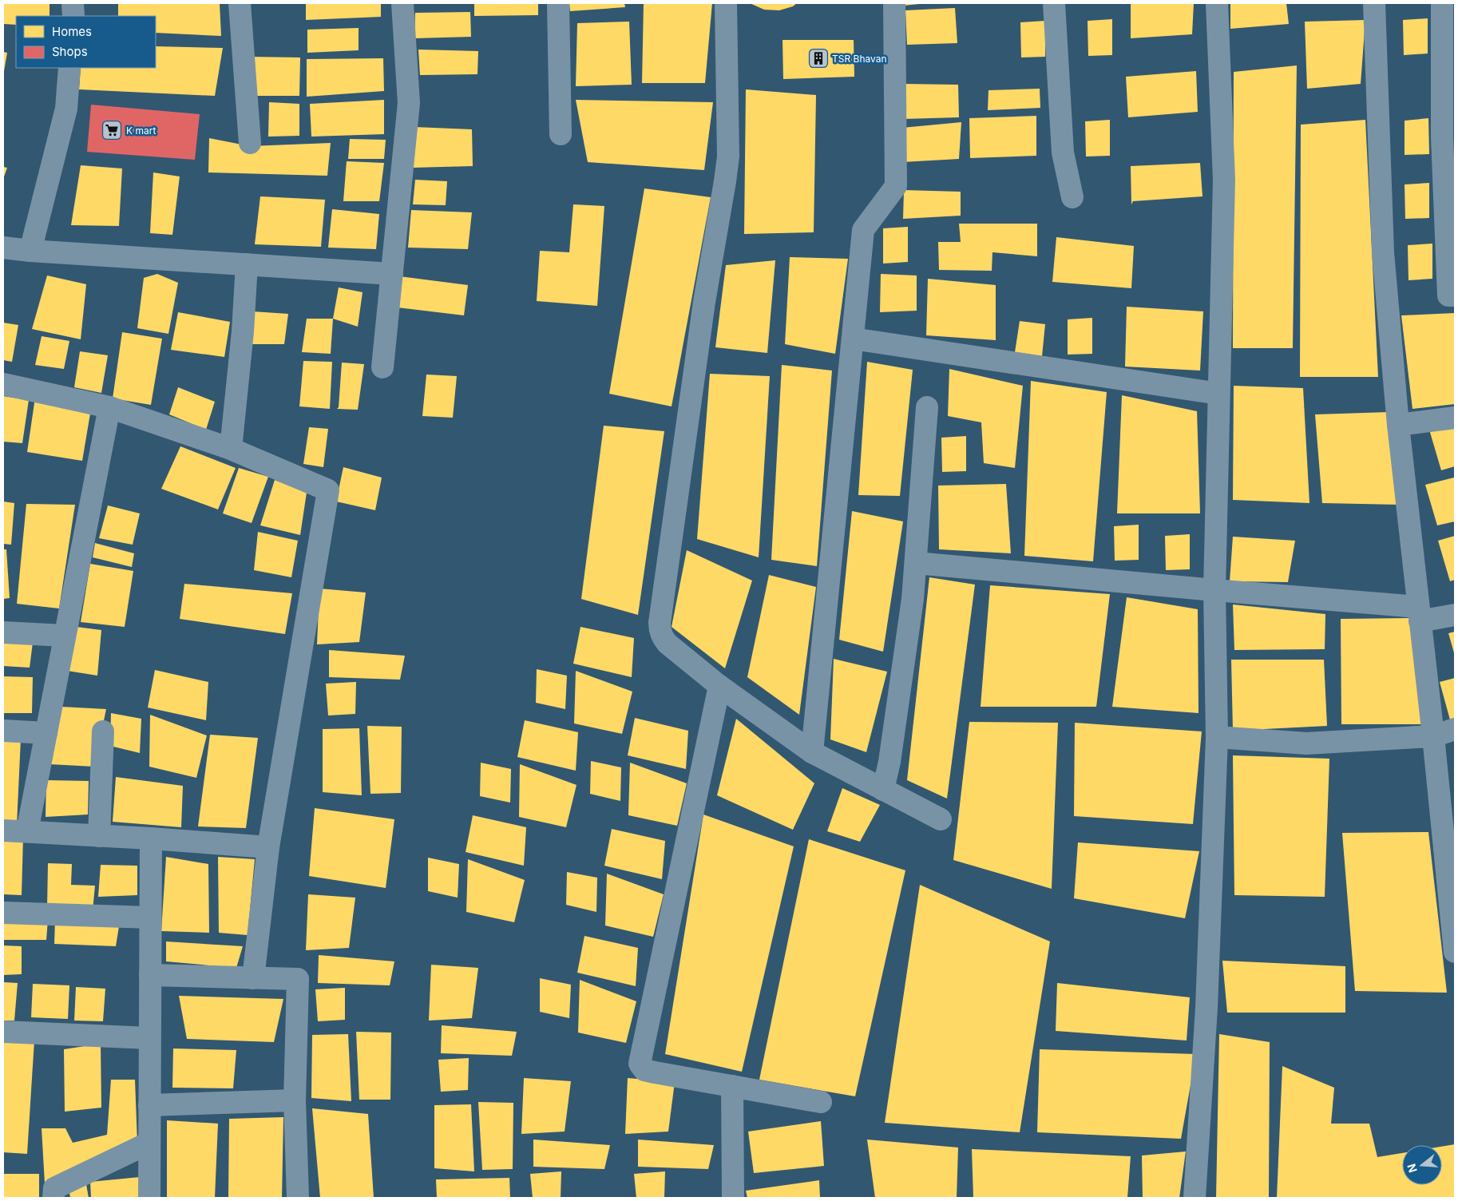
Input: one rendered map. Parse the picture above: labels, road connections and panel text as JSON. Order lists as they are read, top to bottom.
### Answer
{
  "places": {
    "building": ["TSR Bhavan"],
    "supermarket": ["K mart"]
  },
  "legend": ["Homes", "Shops"],
  "north": "left"
}
